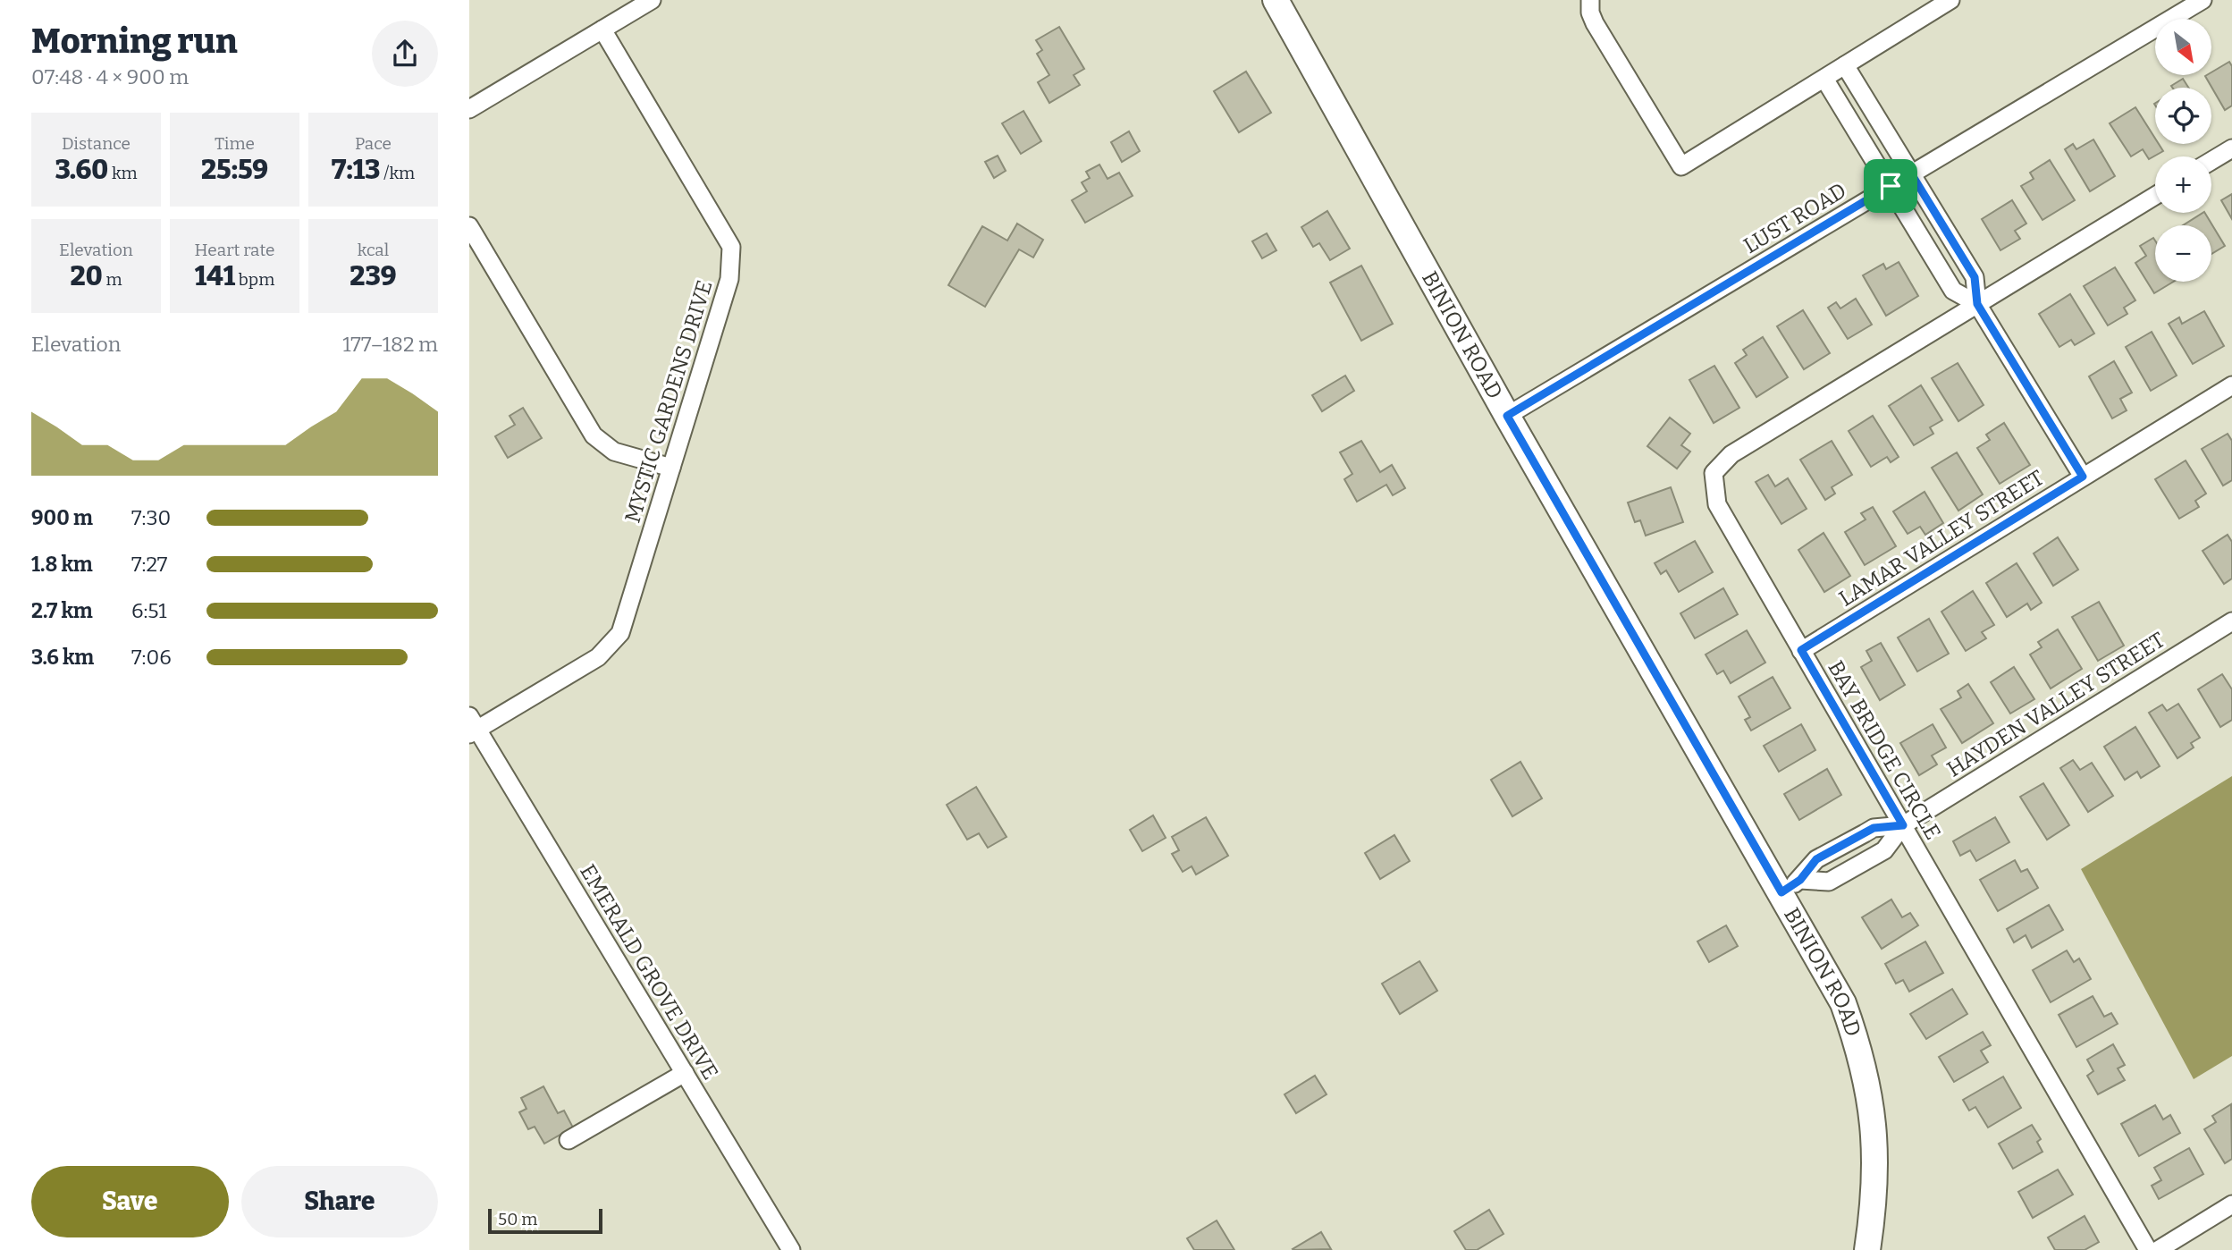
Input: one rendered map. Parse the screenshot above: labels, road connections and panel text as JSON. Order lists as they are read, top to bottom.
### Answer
{
  "streets": {
    "main road": ["BINION ROAD"],
    "street": [
      "LUST ROAD",
      "MYSTIC GARDENS DRIVE",
      "LAMAR VALLEY STREET",
      "HAYDEN VALLEY STREET",
      "BAY BRIDGE CIRCLE",
      "EMERALD GROVE DRIVE"
    ]
  },
  "crossings": [
    ["LUST ROAD", "BINION ROAD"],
    ["BINION ROAD", "HAYDEN VALLEY STREET"],
    ["MYSTIC GARDENS DRIVE", "EMERALD GROVE DRIVE"],
    ["LAMAR VALLEY STREET", "BAY BRIDGE CIRCLE"],
    ["HAYDEN VALLEY STREET", "BAY BRIDGE CIRCLE"]
  ],
  "scale_bar": "50 m",
  "north": "bottom right",
  "page": {
    "heading": ["Morning run", "07:48 · 4 × 900 m"],
    "map_buttons": ["+", "−"],
    "stats": [
      ["Distance", "3.60 km"],
      ["Time", "25:59"],
      ["Pace", "7:13 /km"],
      ["Elevation", "20 m"],
      ["Heart rate", "141 bpm"],
      ["kcal", "239"]
    ],
    "chart": ["Elevation", "177–182 m"],
    "list": [
      {
        "name": "900 m",
        "note": "7:30"
      },
      {
        "name": "1.8 km",
        "note": "7:27"
      },
      {
        "name": "2.7 km",
        "note": "6:51"
      },
      {
        "name": "3.6 km",
        "note": "7:06"
      }
    ],
    "buttons": ["Save", "Share"],
    "scale": "50 m"
  }
}
